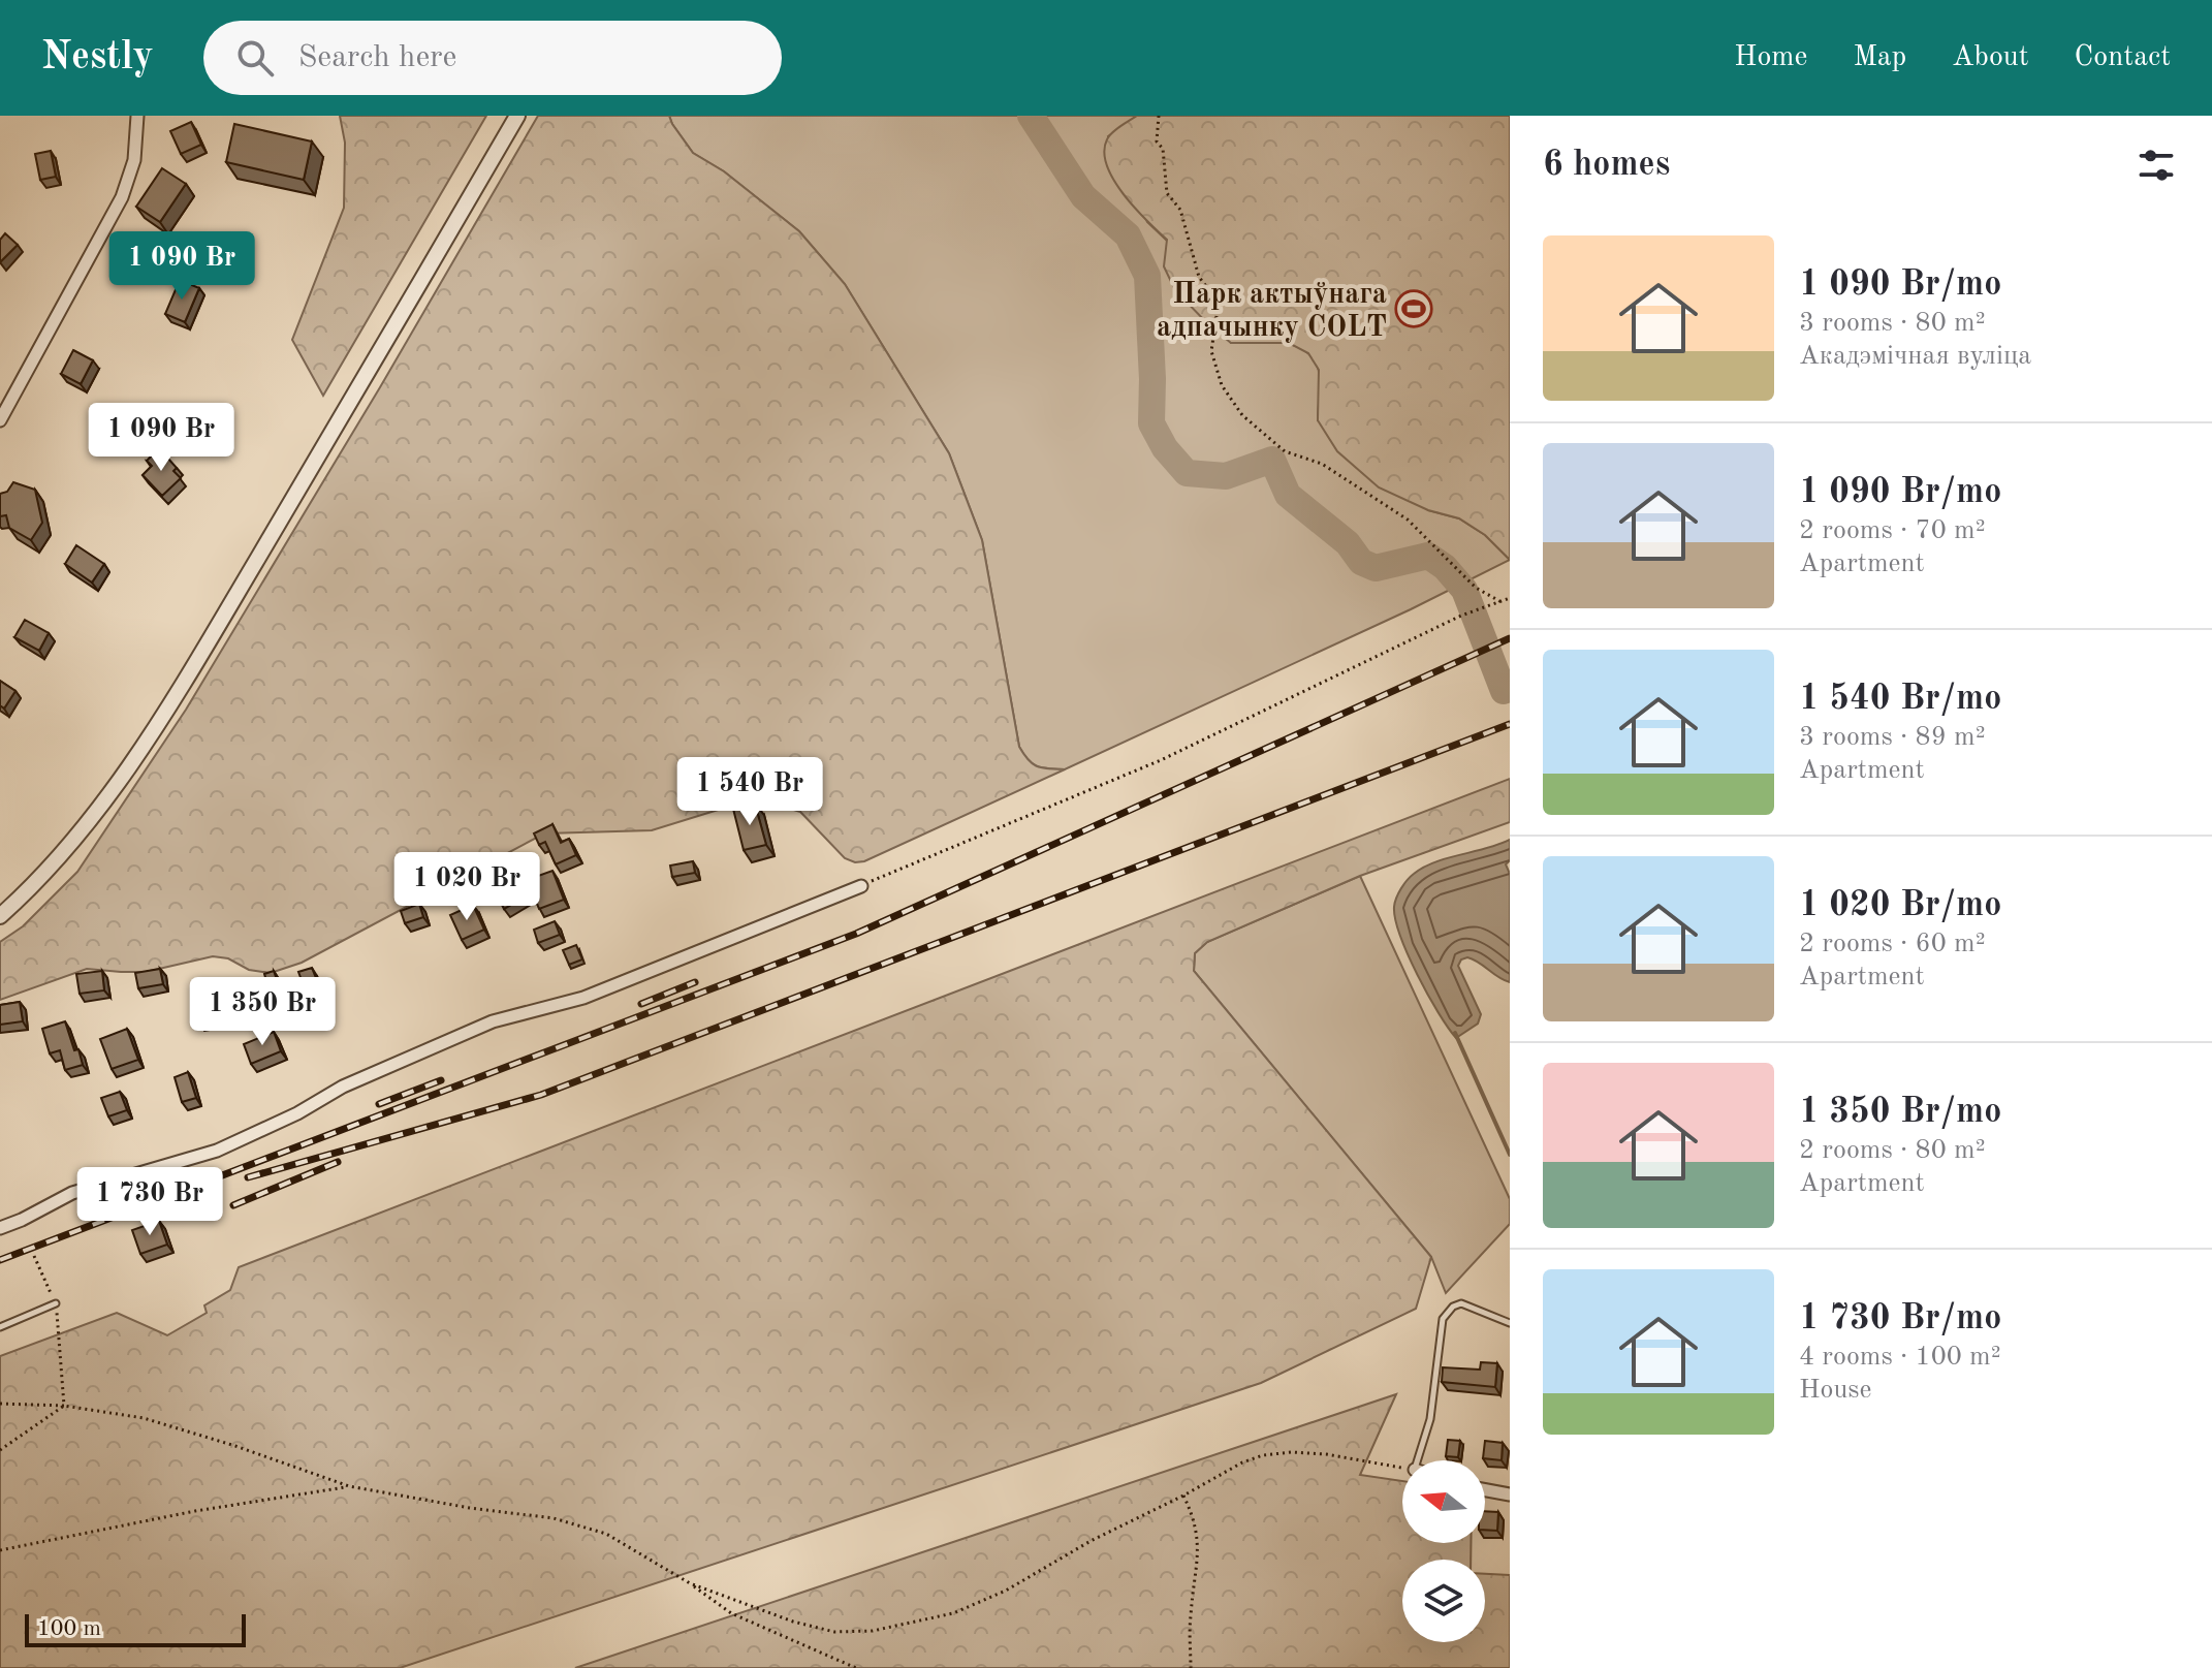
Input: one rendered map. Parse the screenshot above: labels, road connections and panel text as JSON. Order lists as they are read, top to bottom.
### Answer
{
  "places": {
    "sports": ["Парк актыўнага адпачынку COLT"]
  },
  "scale_bar": "100 m",
  "north": "left",
  "page": {
    "header": "Nestly",
    "search": "Search here",
    "nav": [
      "Home",
      "Map",
      "About",
      "Contact"
    ],
    "heading": "6 homes",
    "list": [
      {
        "name": "1 090 Br/mo",
        "note": "3 rooms · 80 m² · Акадэмічная вуліца"
      },
      {
        "name": "1 090 Br/mo",
        "note": "2 rooms · 70 m² · Apartment"
      },
      {
        "name": "1 540 Br/mo",
        "note": "3 rooms · 89 m² · Apartment"
      },
      {
        "name": "1 020 Br/mo",
        "note": "2 rooms · 60 m² · Apartment"
      },
      {
        "name": "1 350 Br/mo",
        "note": "2 rooms · 80 m² · Apartment"
      },
      {
        "name": "1 730 Br/mo",
        "note": "4 rooms · 100 m² · House"
      }
    ],
    "price": [
      "1 090 Br",
      "1 090 Br",
      "1 540 Br",
      "1 020 Br",
      "1 350 Br",
      "1 730 Br"
    ],
    "scale": "100 m"
  }
}
